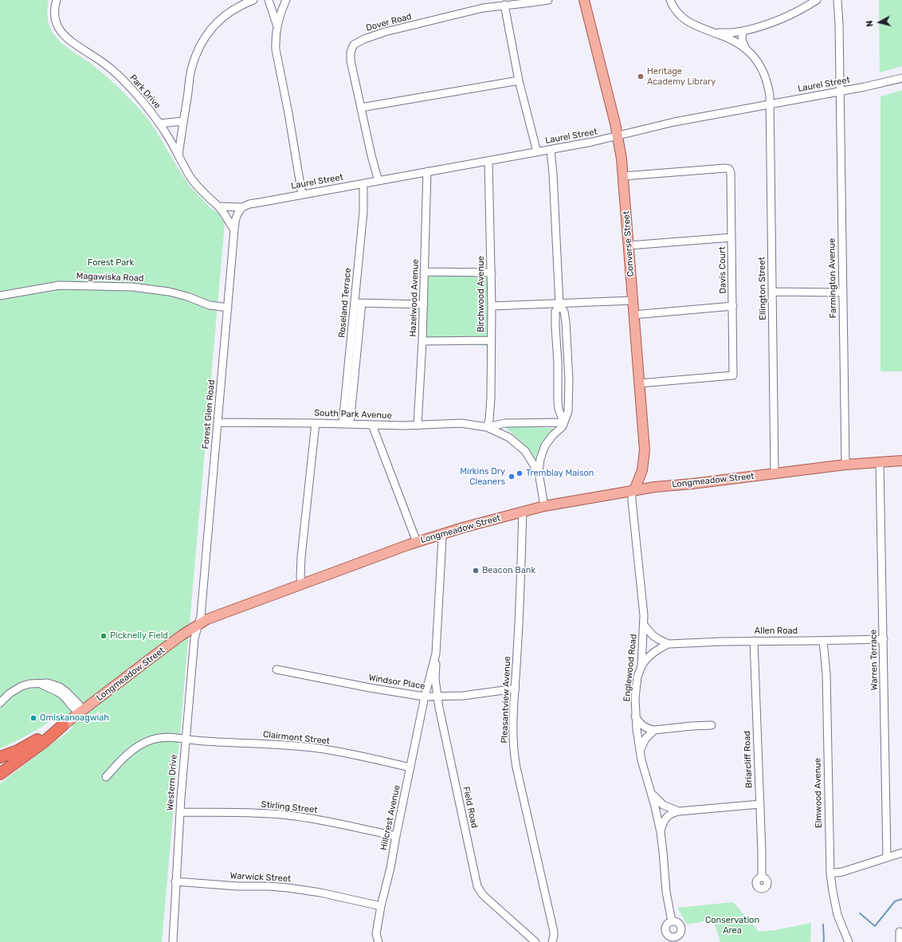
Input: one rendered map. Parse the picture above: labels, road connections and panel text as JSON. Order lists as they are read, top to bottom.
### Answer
{
  "streets": {
    "main road": ["Converse Street", "Longmeadow Street"],
    "street": [
      "Dover Road",
      "Laurel Street",
      "Park Drive",
      "Davis Court",
      "Magawiska Road",
      "Farmington Avenue",
      "Ellington Street",
      "Birchwood Avenue",
      "Hazelwood Avenue",
      "Roseland Terrace",
      "Forest Glen Road",
      "South Park Avenue",
      "Allen Road",
      "Warren Terrace",
      "Englewood Road",
      "Windsor Place",
      "Pleasantview Avenue",
      "Clairmont Street",
      "Briarcliff Road",
      "Western Drive",
      "Elmwood Avenue",
      "Stirling Street",
      "Field Road",
      "Hillcrest Avenue",
      "Warwick Street"
    ]
  },
  "crossings": [
    ["Dover Road", "Laurel Street"],
    ["Laurel Street", "Converse Street"],
    ["Laurel Street", "Farmington Avenue"],
    ["Laurel Street", "Ellington Street"],
    ["Laurel Street", "Birchwood Avenue"],
    ["Laurel Street", "Hazelwood Avenue"],
    ["Laurel Street", "Roseland Terrace"],
    ["Laurel Street", "Forest Glen Road"],
    ["Park Drive", "Forest Glen Road"],
    ["Converse Street", "Davis Court"],
    ["Converse Street", "Longmeadow Street"],
    ["Converse Street", "Englewood Road"],
    ["Magawiska Road", "Forest Glen Road"],
    ["Farmington Avenue", "Longmeadow Street"],
    ["Ellington Street", "Longmeadow Street"],
    ["Birchwood Avenue", "South Park Avenue"],
    ["Hazelwood Avenue", "South Park Avenue"],
    ["Roseland Terrace", "South Park Avenue"],
    ["Forest Glen Road", "South Park Avenue"],
    ["Forest Glen Road", "Longmeadow Street"],
    ["Forest Glen Road", "Western Drive"],
    ["South Park Avenue", "Longmeadow Street"],
    ["Longmeadow Street", "Warren Terrace"],
    ["Longmeadow Street", "Englewood Road"],
    ["Longmeadow Street", "Pleasantview Avenue"],
    ["Longmeadow Street", "Western Drive"],
    ["Longmeadow Street", "Field Road"],
    ["Allen Road", "Warren Terrace"],
    ["Allen Road", "Englewood Road"],
    ["Allen Road", "Briarcliff Road"],
    ["Allen Road", "Elmwood Avenue"],
    ["Windsor Place", "Pleasantview Avenue"],
    ["Windsor Place", "Field Road"],
    ["Windsor Place", "Hillcrest Avenue"],
    ["Clairmont Street", "Western Drive"],
    ["Clairmont Street", "Hillcrest Avenue"],
    ["Western Drive", "Stirling Street"],
    ["Western Drive", "Warwick Street"],
    ["Stirling Street", "Hillcrest Avenue"],
    ["Field Road", "Hillcrest Avenue"],
    ["Hillcrest Avenue", "Warwick Street"]
  ],
  "parks": ["Forest Park", "Conservation Area"],
  "places": [
    "Heritage Academy Library",
    "Tremblay Maison",
    "Mirkins Dry Cleaners",
    "Beacon Bank",
    "Picknelly Field",
    "Omiskanoagwiah"
  ],
  "north": "left"
}
